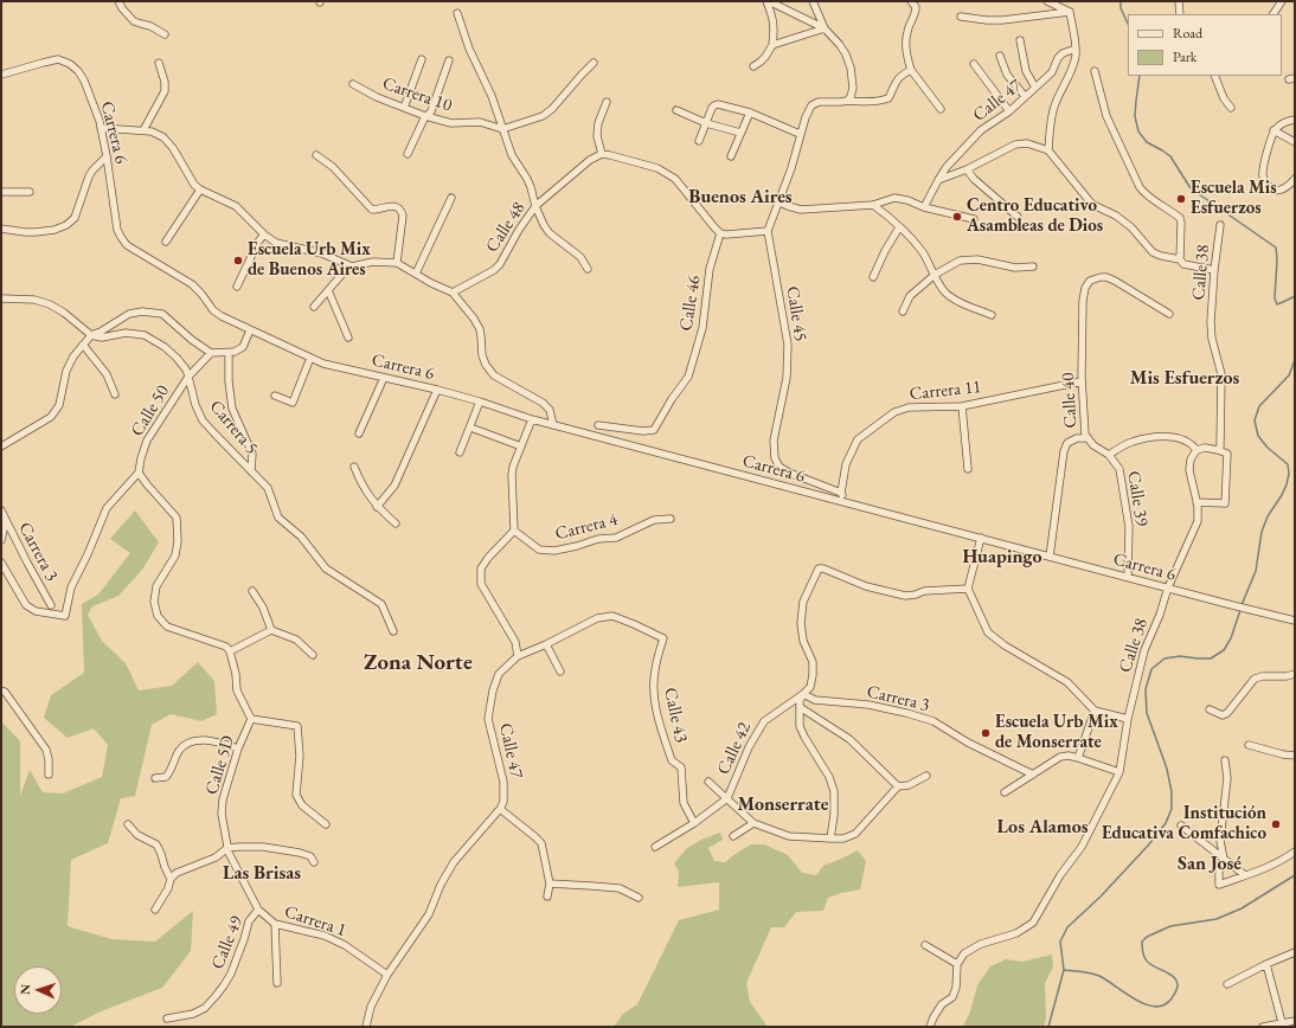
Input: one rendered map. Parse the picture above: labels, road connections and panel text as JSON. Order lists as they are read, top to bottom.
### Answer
{
  "streets": {
    "street": [
      "Carrera 10",
      "Calle 47",
      "Carrera 6",
      "Calle 48",
      "Calle 38",
      "Calle 46",
      "Calle 45",
      "Carrera 11",
      "Calle 40",
      "Calle 50",
      "Carrera 5",
      "Calle 39",
      "Carrera 4",
      "Carrera 3",
      "Calle 43",
      "Calle 42",
      "Calle 5D",
      "Carrera 1",
      "Calle 49"
    ]
  },
  "crossings": [
    ["Calle 47", "Calle 43"],
    ["Carrera 6", "Calle 38"],
    ["Carrera 6", "Calle 40"],
    ["Carrera 6", "Calle 39"],
    ["Calle 45", "Carrera 11"],
    ["Carrera 11", "Calle 40"],
    ["Calle 40", "Calle 39"],
    ["Calle 50", "Carrera 5"],
    ["Carrera 3", "Calle 42"],
    ["Calle 43", "Calle 42"],
    ["Calle 5D", "Calle 49"],
    ["Carrera 1", "Calle 49"]
  ],
  "districts": [
    "Buenos Aires",
    "Mis Esfuerzos",
    "Huapingo",
    "Zona Norte",
    "Monserrate",
    "Los Alamos",
    "San José",
    "Las Brisas"
  ],
  "places": [
    "Escuela Mis Esfuerzos",
    "Centro Educativo Asambleas de Dios",
    "Escuela Urb Mix de Buenos Aires",
    "Escuela Urb Mix de Monserrate",
    "Institución Educativa Comfachico"
  ],
  "legend": ["Road", "Park"],
  "north": "left"
}
